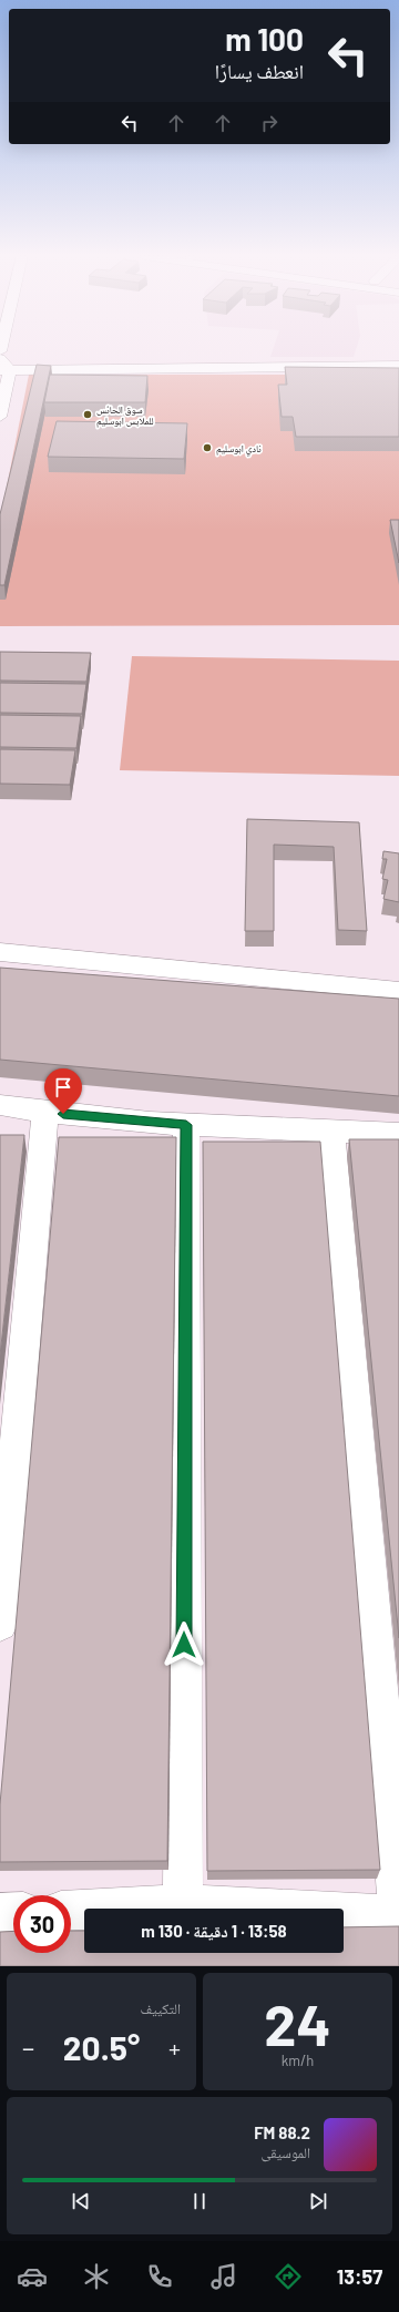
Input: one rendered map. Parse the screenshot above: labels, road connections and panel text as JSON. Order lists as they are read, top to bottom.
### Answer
{
  "places": ["سوق الحائس للملابس ابوسليم", "نادي ابوسليم"],
  "page": {
    "turn": ["100 m", "انعطف يسارًا"],
    "limit": "30",
    "trip": "13:58 · 1 دقيقة · 130 m",
    "tile": [
      ["24", "km/h"],
      "التكييف"
    ],
    "heat": ["−", "20.5°", "+"],
    "song": ["88.2 FM", "الموسيقى"],
    "tabs": "13:57"
  }
}
